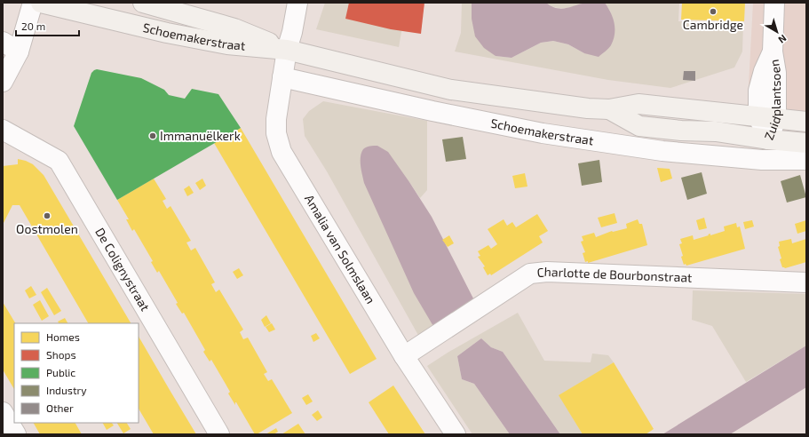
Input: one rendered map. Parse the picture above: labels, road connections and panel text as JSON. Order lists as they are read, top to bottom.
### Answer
{
  "streets": {
    "main road": ["Schoemakerstraat"],
    "street": [
      "Zuidplantsoen",
      "Amalia van Solmslaan",
      "De Colignystraat",
      "Charlotte de Bourbonstraat"
    ]
  },
  "crossings": [
    ["Schoemakerstraat", "Zuidplantsoen"],
    ["Schoemakerstraat", "Amalia van Solmslaan"],
    ["Amalia van Solmslaan", "Charlotte de Bourbonstraat"]
  ],
  "places": ["Cambridge", "Immanuëlkerk", "Oostmolen"],
  "legend": [
    "Homes",
    "Shops",
    "Public",
    "Industry",
    "Other"
  ],
  "scale_bar": "20 m",
  "north": "bottom right"
}
